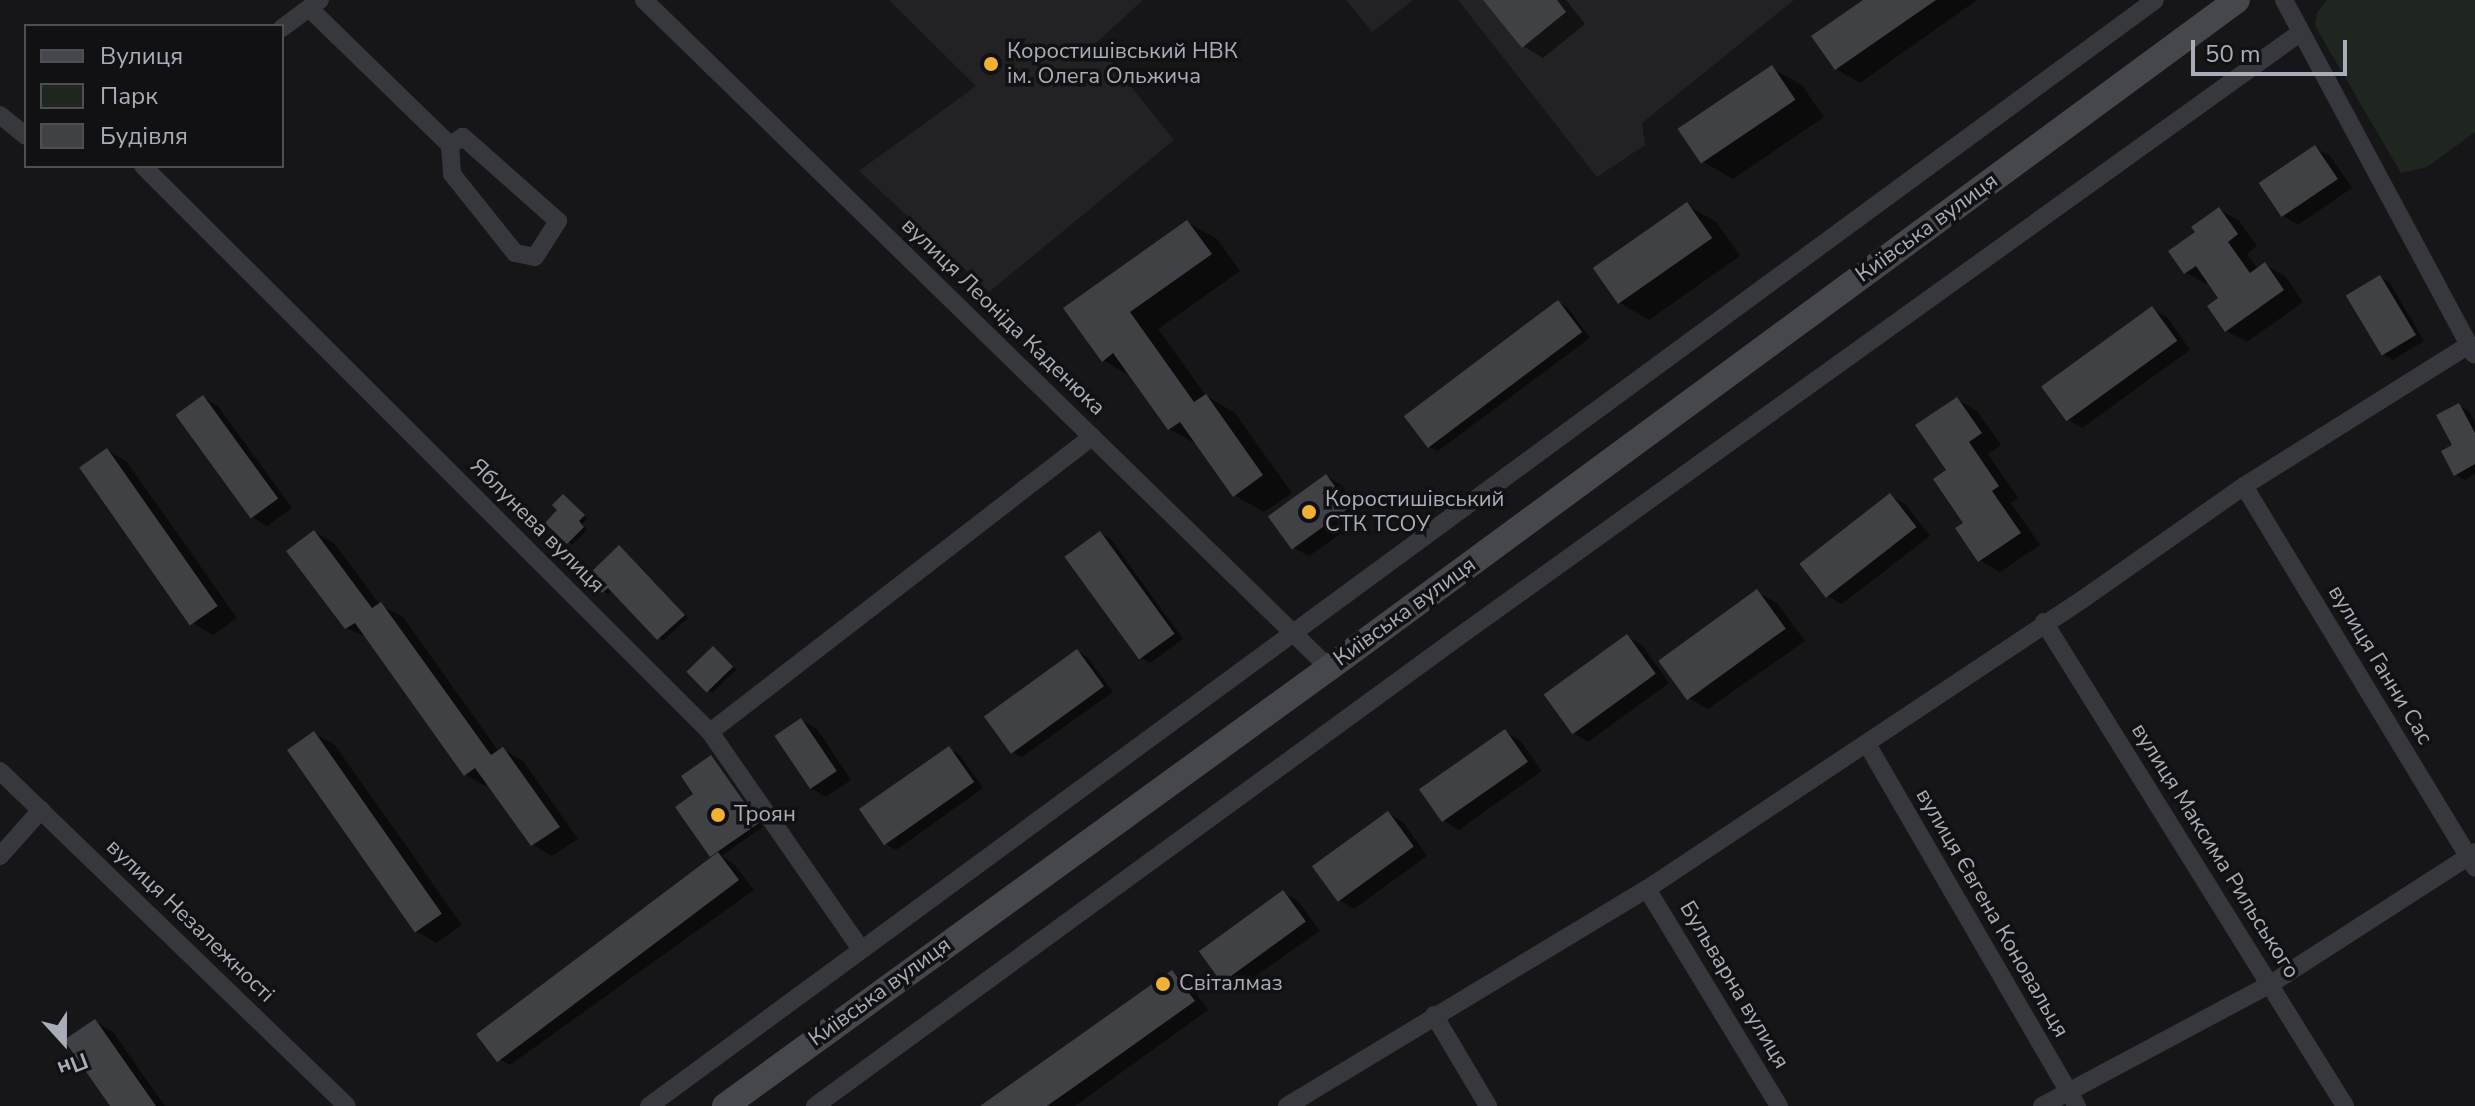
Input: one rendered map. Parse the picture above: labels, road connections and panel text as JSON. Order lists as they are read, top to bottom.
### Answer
{
  "streets": {
    "main road": ["Київська вулиця"],
    "street": [
      "вулиця Леоніда Каденюка",
      "Яблунева вулиця",
      "вулиця Ганни Сас",
      "вулиця Максима Рильського",
      "вулиця Євгена Коновальця",
      "вулиця Незалежності",
      "Бульварна вулиця"
    ]
  },
  "crossings": [
    ["Київська вулиця", "вулиця Леоніда Каденюка"]
  ],
  "places": [
    "Коростишівський НВК ім. Олега Ольжича",
    "Коростишівський СТК ТСОУ",
    "Троян",
    "Світалмаз"
  ],
  "legend": ["Вулиця", "Парк", "Будівля"],
  "scale_bar": "50 m",
  "north": "bottom"
}
